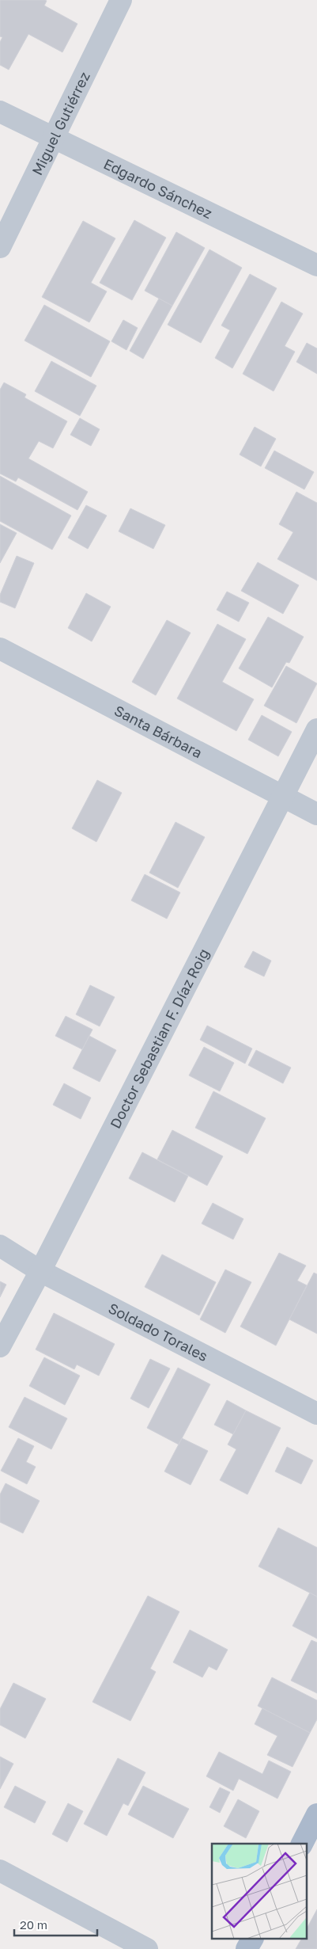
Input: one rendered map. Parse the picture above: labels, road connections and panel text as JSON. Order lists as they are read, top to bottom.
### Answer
{
  "streets": {
    "street": [
      "Miguel Gutiérrez",
      "Edgardo Sánchez",
      "Santa Bárbara",
      "Doctor Sebastian F. Díaz Roig",
      "Soldado Torales"
    ]
  },
  "crossings": [
    ["Miguel Gutiérrez", "Edgardo Sánchez"],
    ["Santa Bárbara", "Doctor Sebastian F. Díaz Roig"],
    ["Doctor Sebastian F. Díaz Roig", "Soldado Torales"]
  ],
  "scale_bar": "20 m"
}
